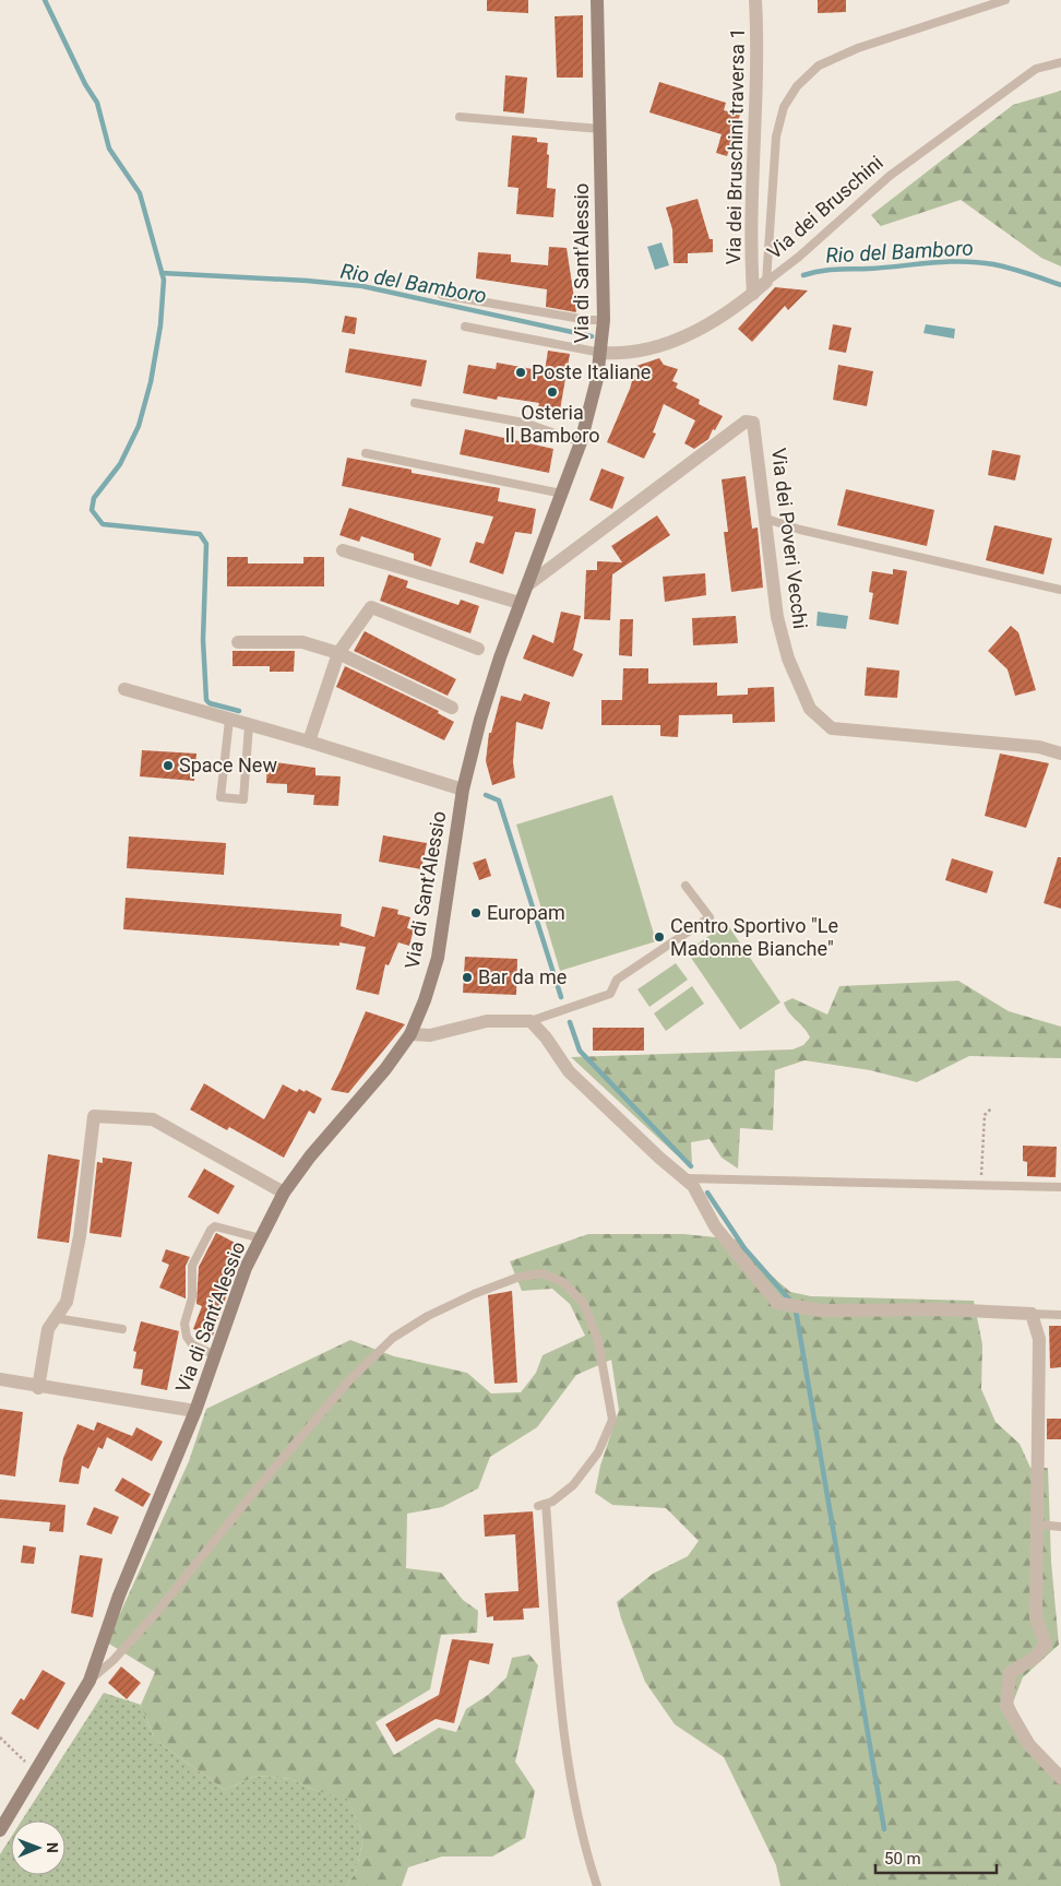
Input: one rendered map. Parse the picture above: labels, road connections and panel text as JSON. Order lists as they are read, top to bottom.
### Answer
{
  "streets": {
    "street": [
      "Via dei Bruschini traversa 1",
      "Via dei Bruschini",
      "Via di Sant'Alessio",
      "Via dei Poveri Vecchi"
    ]
  },
  "crossings": [
    ["Via dei Bruschini traversa 1", "Via dei Bruschini"],
    ["Via dei Bruschini", "Via di Sant'Alessio"],
    ["Via di Sant'Alessio", "Via dei Poveri Vecchi"]
  ],
  "water": ["Rio del Bamboro"],
  "places": [
    "Poste Italiane",
    "Osteria Il Bamboro",
    "Space New",
    "Europam",
    "Centro Sportivo \"Le Madonne Bianche\"",
    "Bar da me"
  ],
  "scale_bar": "50 m",
  "north": "right"
}
